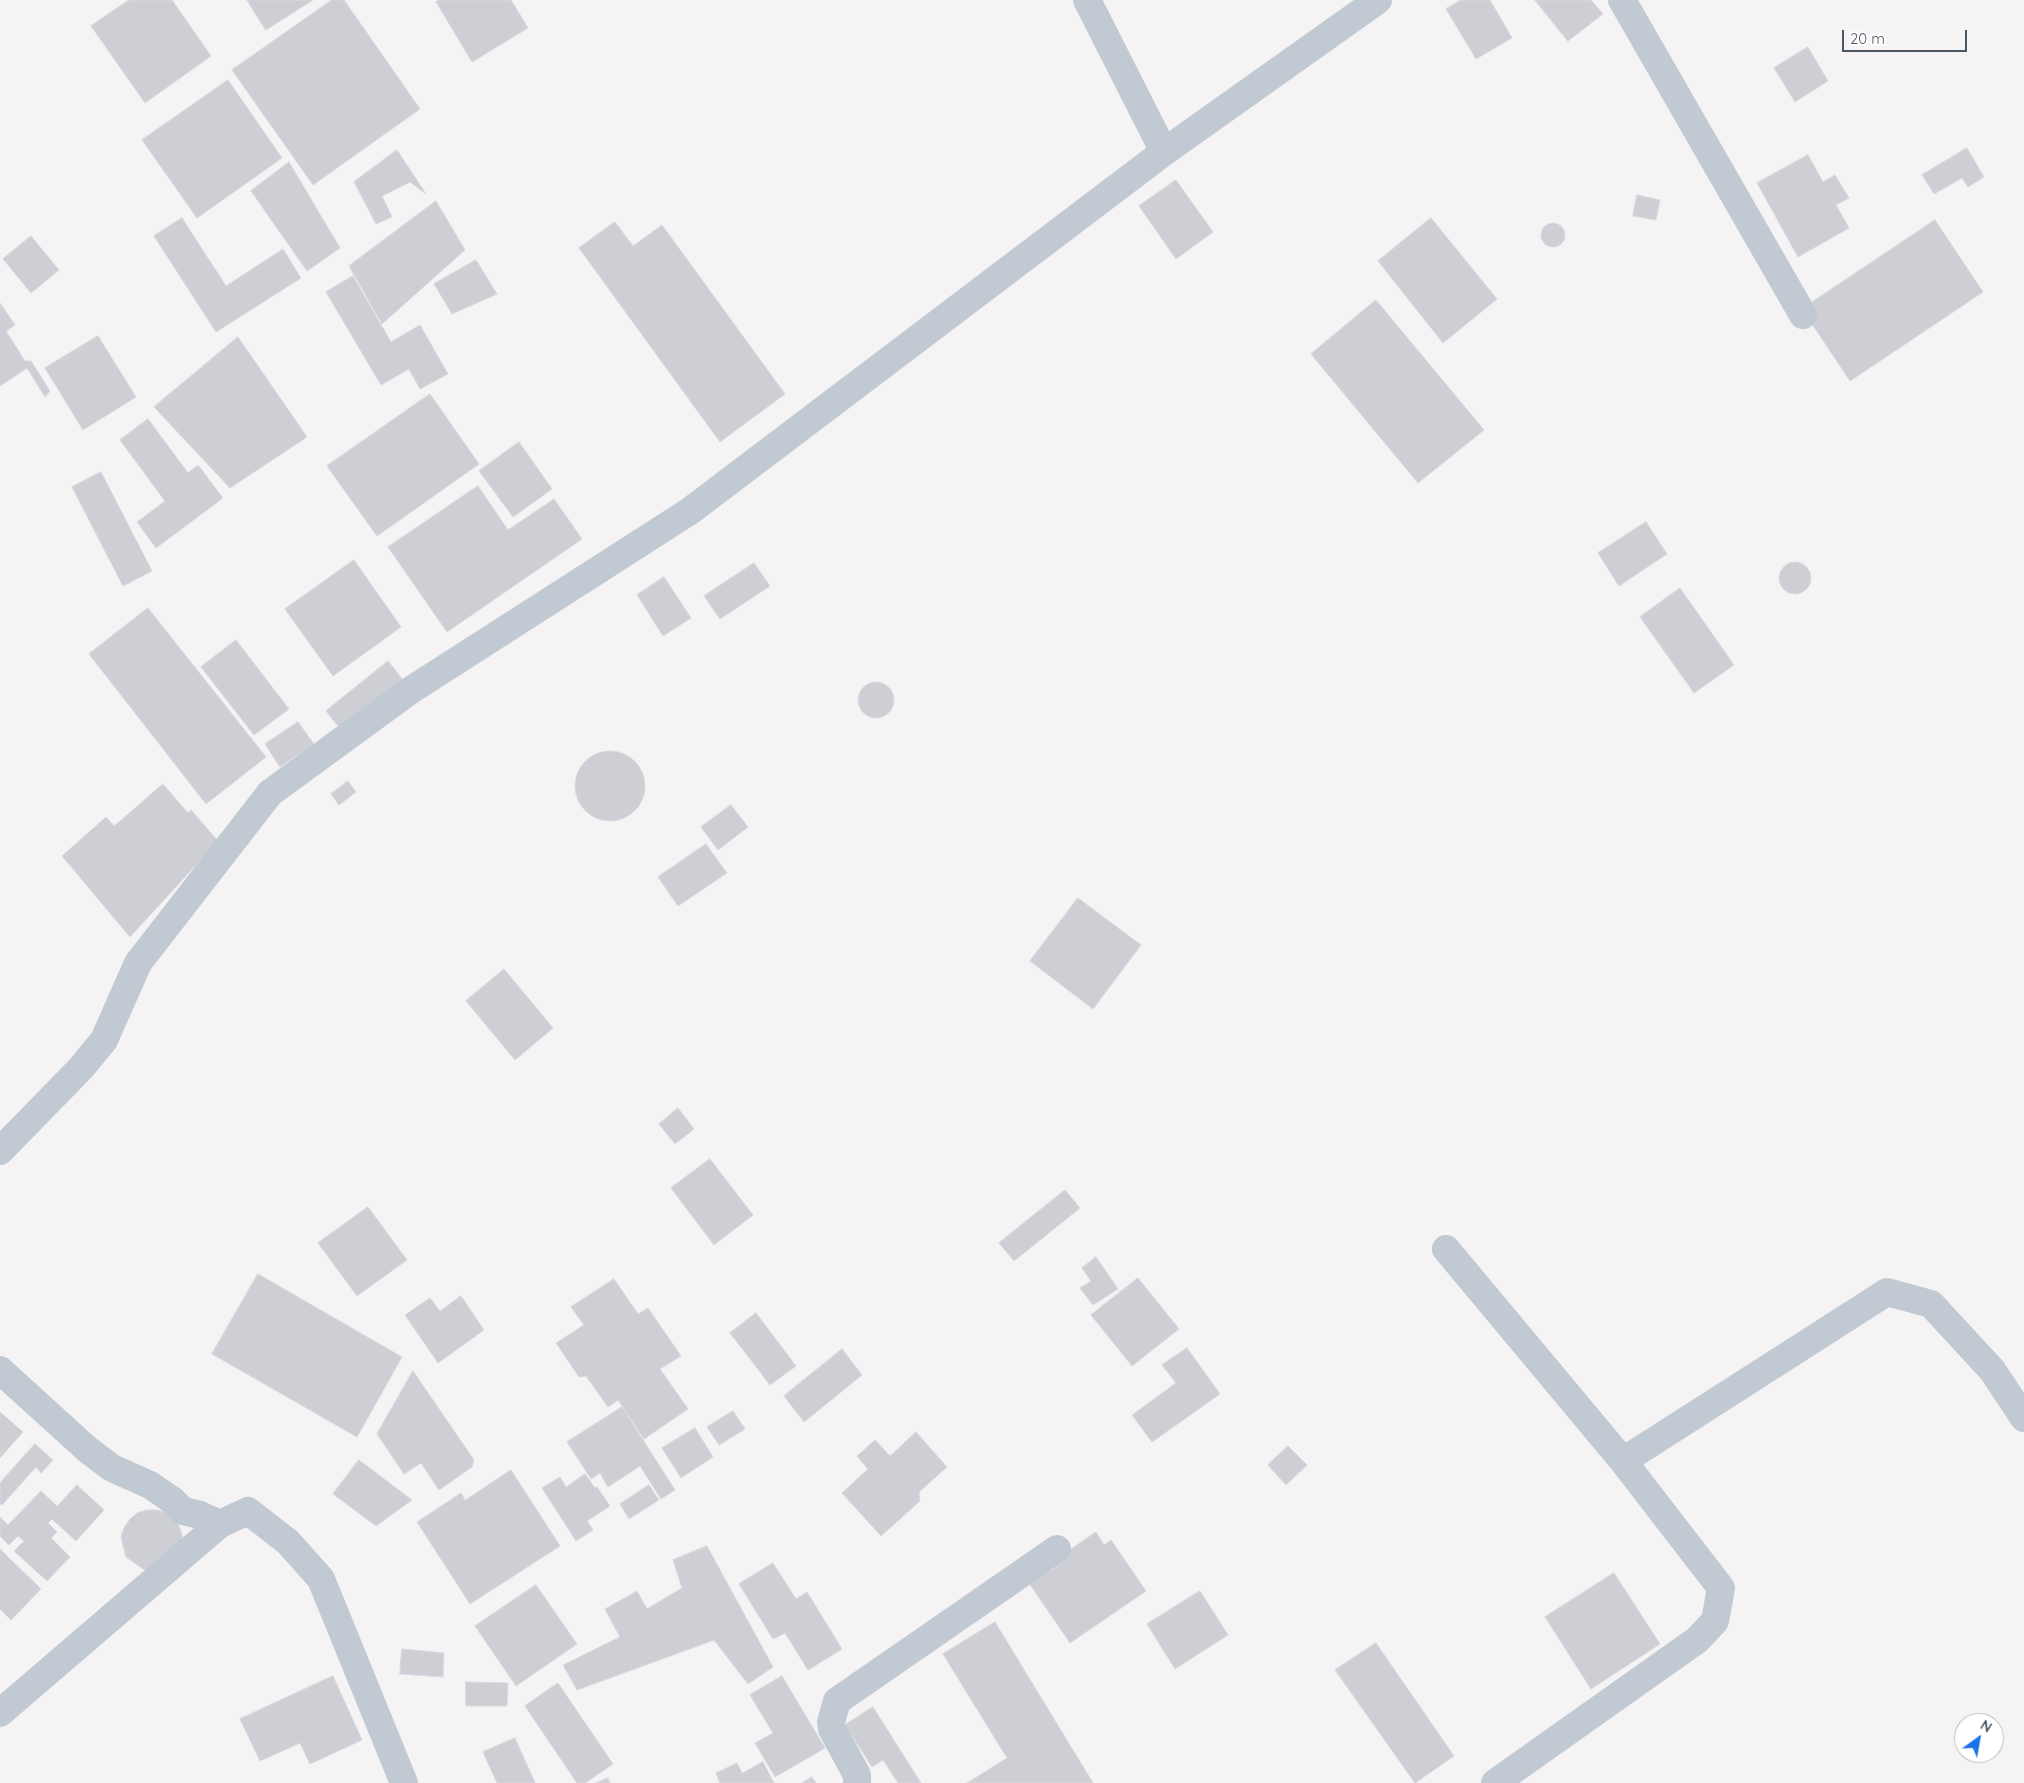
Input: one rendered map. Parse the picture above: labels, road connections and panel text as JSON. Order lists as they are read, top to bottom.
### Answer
{
  "scale_bar": "20 m",
  "north": "top right"
}
